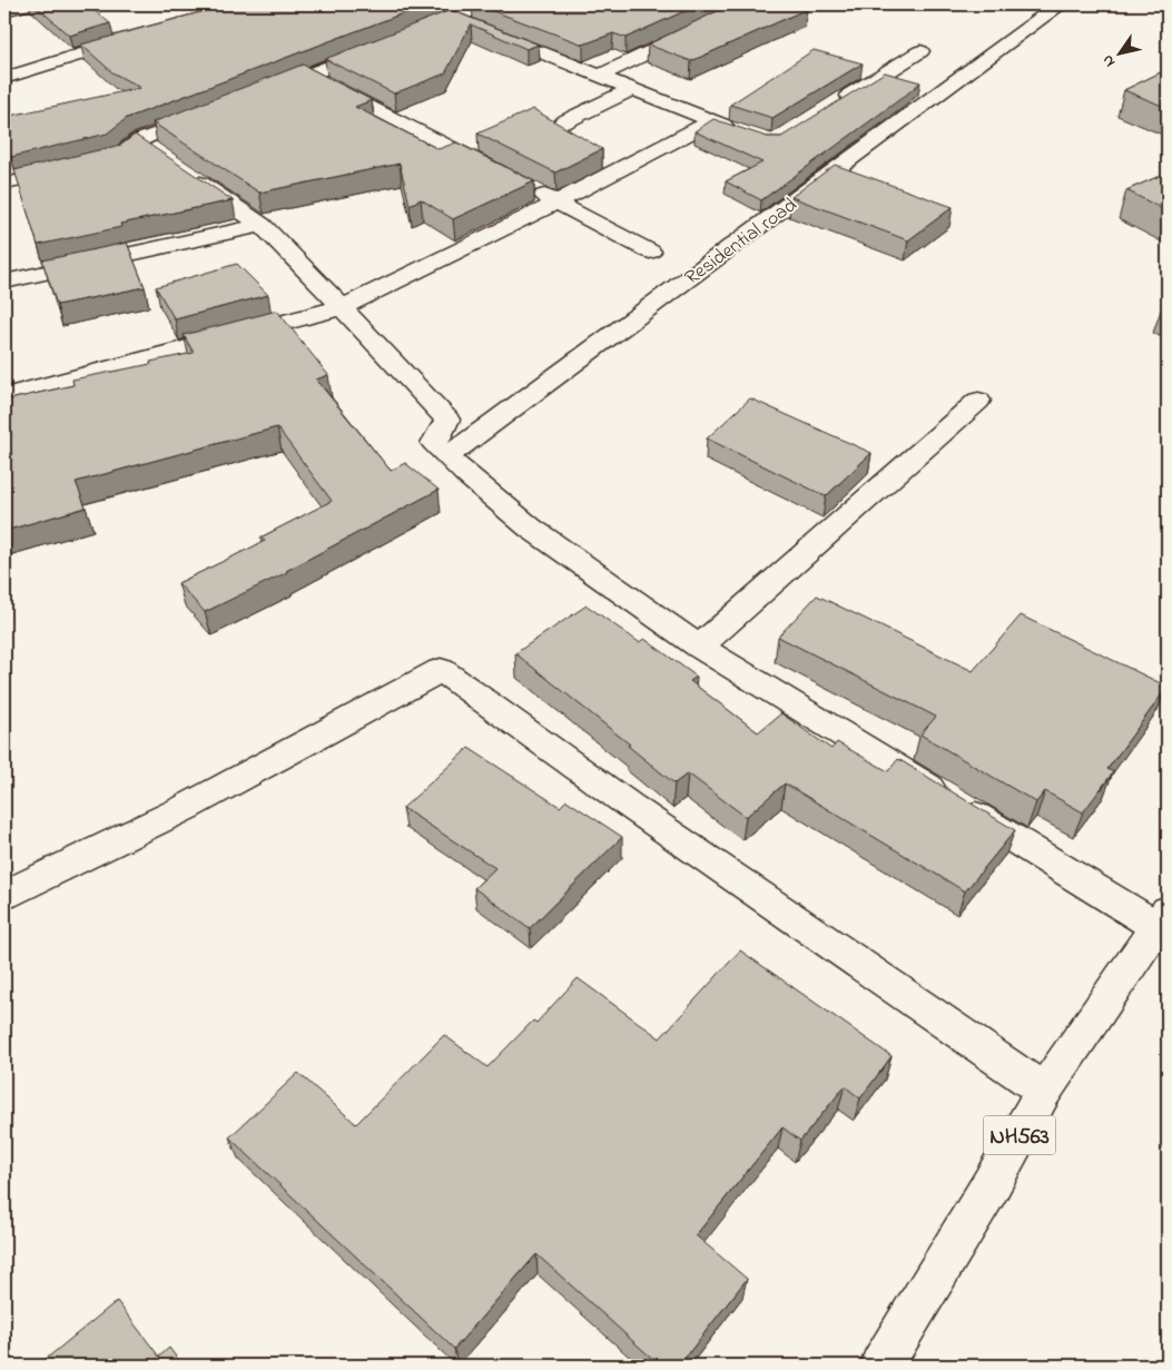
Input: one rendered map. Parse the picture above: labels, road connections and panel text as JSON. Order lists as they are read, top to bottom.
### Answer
{
  "streets": {
    "main road": ["Residential road", "NH563"]
  },
  "north": "bottom left"
}
